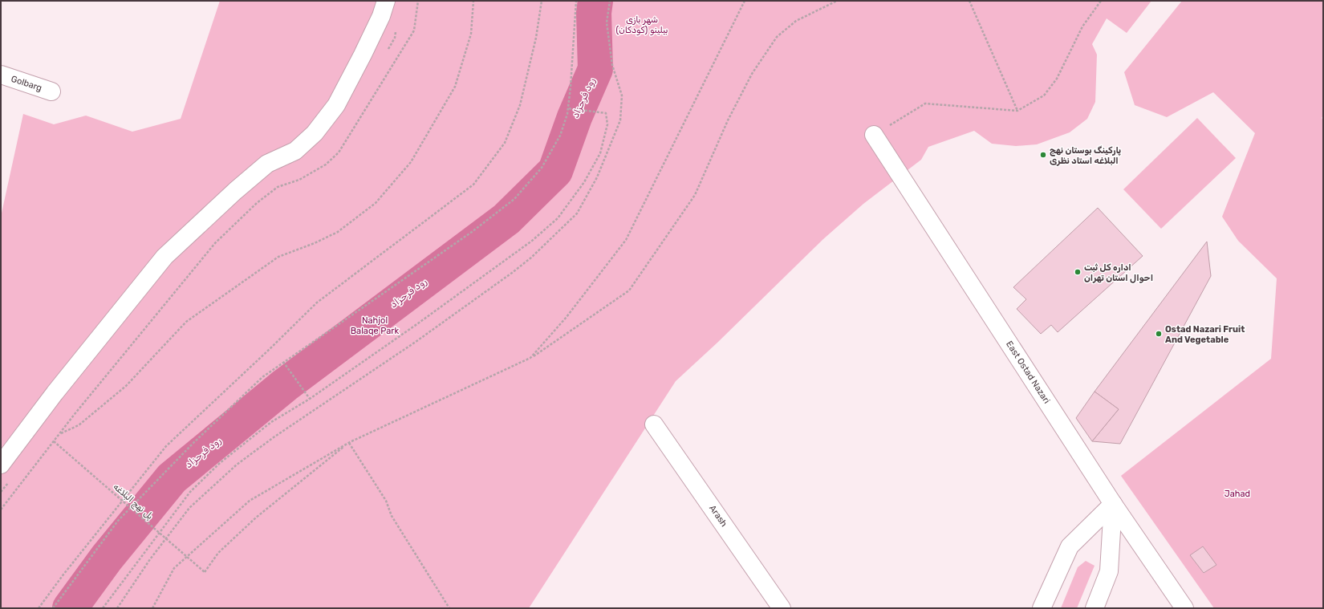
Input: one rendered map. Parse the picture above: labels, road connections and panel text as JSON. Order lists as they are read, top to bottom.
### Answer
{
  "streets": {
    "street": ["Golbarg", "East Ostad Nazari", "Arash"],
    "path": ["پل نهج البلاغه"]
  },
  "water": ["رود فرحزاد"],
  "parks": ["شهر بازی بیلینو (کودکان)", "Nahjol Balaqe Park", "Jahad"],
  "places": ["پارکینگ بوستان نهج البلاغه استاد نظری", "اداره کل ثبت احوال استان تهران", "Ostad Nazari Fruit And Vegetable"]
}
